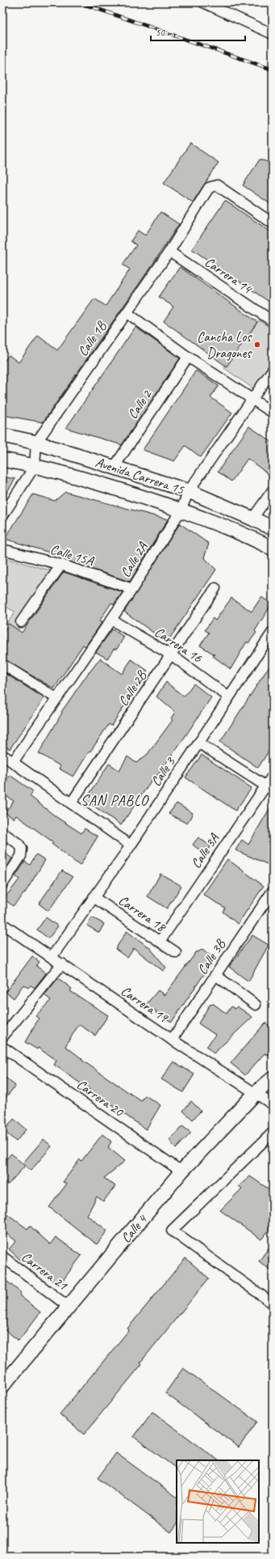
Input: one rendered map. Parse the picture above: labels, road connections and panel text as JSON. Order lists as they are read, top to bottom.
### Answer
{
  "streets": {
    "main road": ["Avenida Carrera 15", "Calle 4"],
    "street": [
      "Carrera 14",
      "Calle 1B",
      "Calle 2",
      "Calle 15A",
      "Calle 2A",
      "Carrera 16",
      "Calle 2B",
      "Calle 3",
      "Calle 3A",
      "Carrera 18",
      "Calle 3B",
      "Carrera 19",
      "Carrera 20",
      "Carrera 21"
    ]
  },
  "crossings": [
    ["Carrera 14", "Calle 1B"],
    ["Calle 1B", "Avenida Carrera 15"],
    ["Calle 2", "Avenida Carrera 15"],
    ["Avenida Carrera 15", "Calle 2A"],
    ["Calle 15A", "Calle 2A"],
    ["Calle 2A", "Carrera 16"],
    ["Carrera 16", "Calle 2B"],
    ["Carrera 16", "Calle 3"],
    ["Calle 3", "Carrera 18"],
    ["Calle 3", "Carrera 19"],
    ["Calle 3A", "Carrera 18"],
    ["Calle 3B", "Carrera 19"],
    ["Carrera 19", "Calle 4"],
    ["Carrera 20", "Calle 4"],
    ["Calle 4", "Carrera 21"]
  ],
  "districts": ["SAN PABLO"],
  "places": ["Cancha Los Dragones"],
  "scale_bar": "50 m"
}
